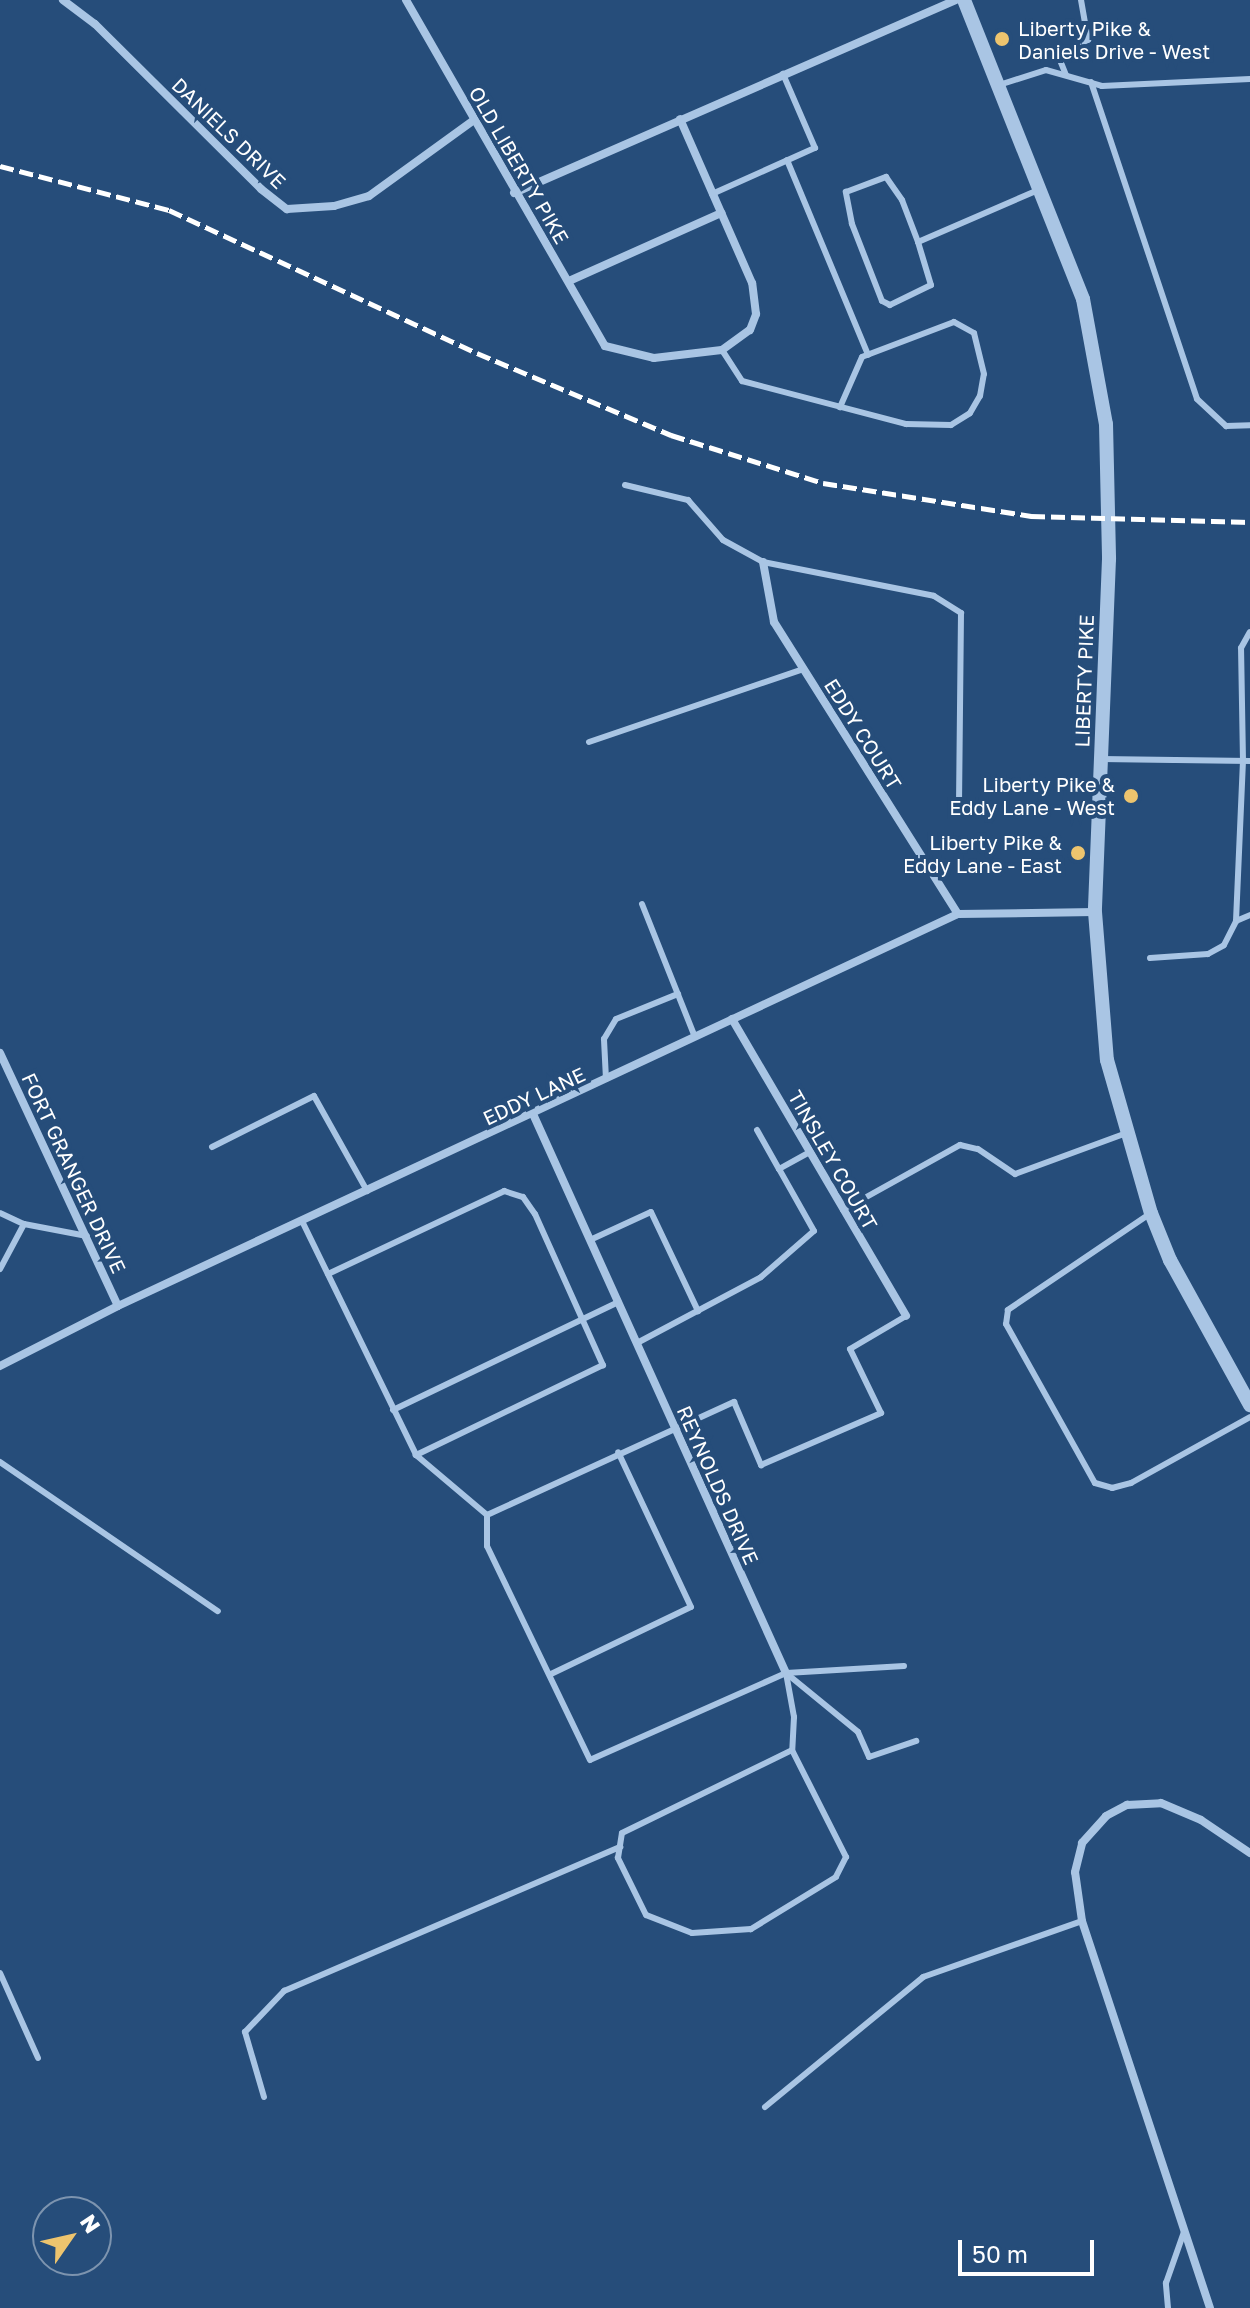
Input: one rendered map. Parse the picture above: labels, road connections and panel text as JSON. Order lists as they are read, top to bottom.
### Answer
{
  "streets": {
    "street": [
      "DANIELS DRIVE",
      "OLD LIBERTY PIKE",
      "LIBERTY PIKE",
      "EDDY COURT",
      "EDDY LANE",
      "TINSLEY COURT",
      "FORT GRANGER DRIVE",
      "REYNOLDS DRIVE"
    ]
  },
  "crossings": [
    ["DANIELS DRIVE", "OLD LIBERTY PIKE"],
    ["LIBERTY PIKE", "EDDY LANE"],
    ["EDDY COURT", "EDDY LANE"],
    ["EDDY LANE", "TINSLEY COURT"],
    ["EDDY LANE", "FORT GRANGER DRIVE"],
    ["EDDY LANE", "REYNOLDS DRIVE"]
  ],
  "places": ["Liberty Pike & Daniels Drive - West", "Liberty Pike & Eddy Lane - West", "Liberty Pike & Eddy Lane - East"],
  "scale_bar": "50 m",
  "north": "top right"
}
